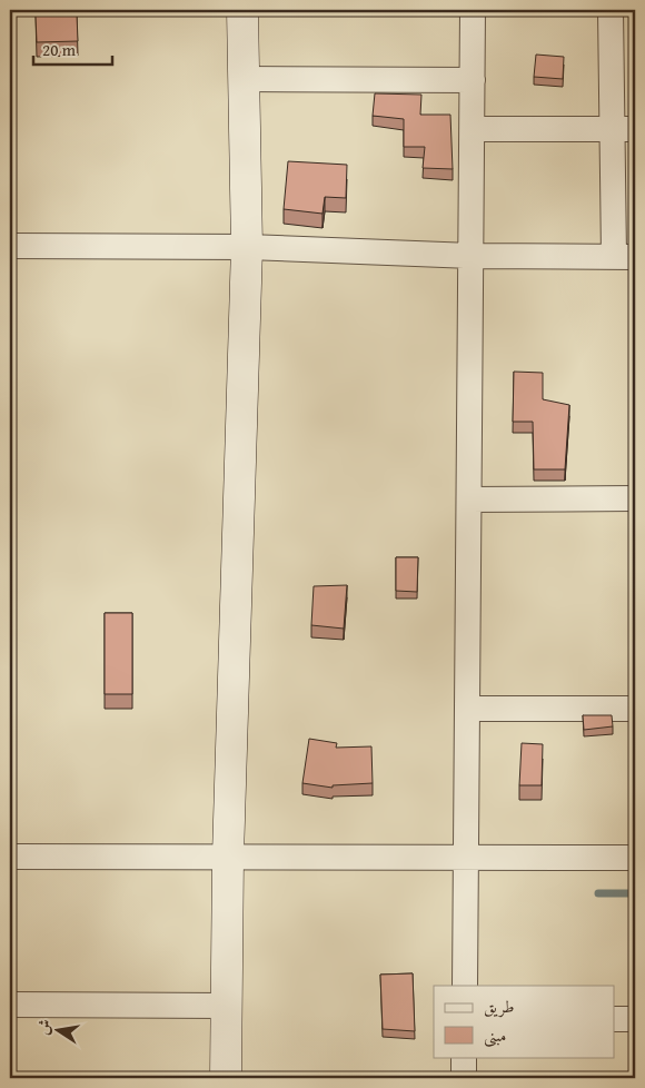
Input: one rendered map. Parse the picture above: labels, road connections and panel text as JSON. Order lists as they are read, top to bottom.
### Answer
{
  "legend": ["طريق", "مبنى"],
  "scale_bar": "20 m",
  "north": "left"
}
